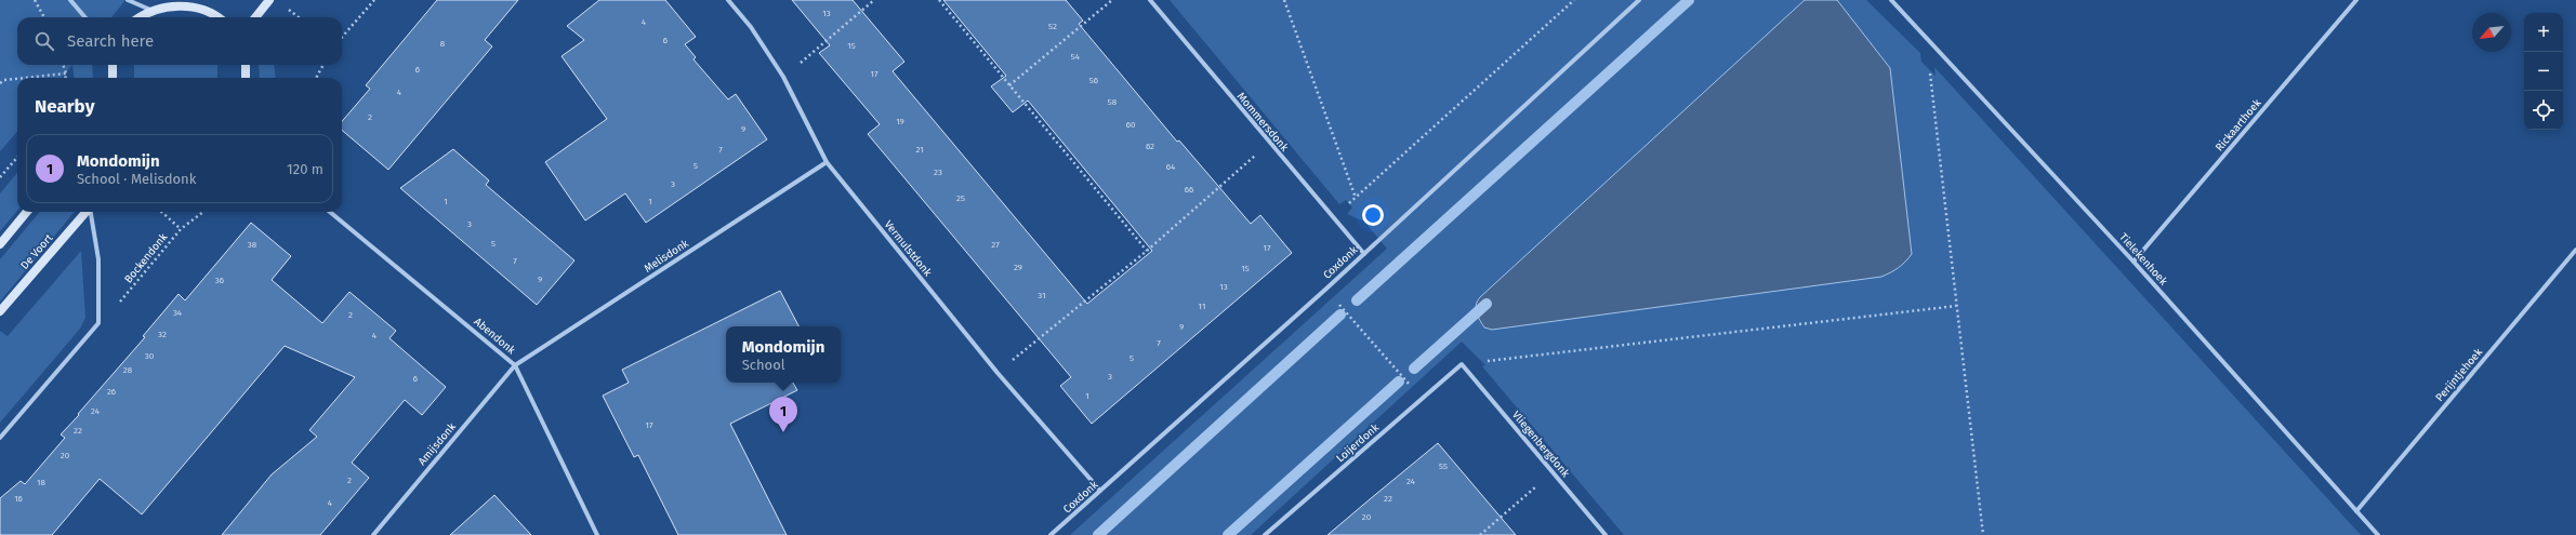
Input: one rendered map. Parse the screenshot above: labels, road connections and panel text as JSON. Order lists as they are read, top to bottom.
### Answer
{
  "streets": {
    "street": [
      "Mommersdonk",
      "Rickaarthoek",
      "Vermulstdonk",
      "De Voort",
      "Melisdonk",
      "Tielekenhoek",
      "Coxdonk",
      "Abendonk",
      "Perijntjehoek",
      "Loijerdonk",
      "Amijsdonk",
      "Vliegenbergdonk"
    ],
    "path": ["Bockendonk"]
  },
  "crossings": [
    ["Mommersdonk", "Coxdonk"],
    ["Rickaarthoek", "Tielekenhoek"],
    ["Vermulstdonk", "Melisdonk"],
    ["Vermulstdonk", "Coxdonk"],
    ["Melisdonk", "Abendonk"],
    ["Melisdonk", "Amijsdonk"],
    ["Tielekenhoek", "Perijntjehoek"],
    ["Abendonk", "Amijsdonk"],
    ["Loijerdonk", "Vliegenbergdonk"]
  ],
  "house_numbers": [
    "13",
    "4",
    "52",
    "6",
    "8",
    "15",
    "54",
    "6",
    "17",
    "56",
    "4",
    "58",
    "2",
    "19",
    "60",
    "9",
    "62",
    "7",
    "21",
    "5",
    "64",
    "23",
    "3",
    "66",
    "25",
    "1",
    "1",
    "3",
    "5",
    "38",
    "27",
    "17",
    "7",
    "29",
    "15",
    "9",
    "36",
    "13",
    "31",
    "11",
    "34",
    "2",
    "9",
    "32",
    "4",
    "7",
    "30",
    "5",
    "28",
    "3",
    "6",
    "26",
    "1",
    "24",
    "17",
    "22",
    "20",
    "55",
    "2",
    "24",
    "18",
    "16",
    "22",
    "4",
    "20"
  ],
  "north": "bottom left",
  "page": {
    "map_buttons": ["+", "−"],
    "search": "Search here",
    "heading": "Nearby",
    "list": [
      {
        "mark": "1",
        "name": "Mondomijn",
        "note": "School · Melisdonk",
        "value": "120 m"
      }
    ],
    "popup": ["Mondomijn", "School"],
    "pins": "1"
  }
}
